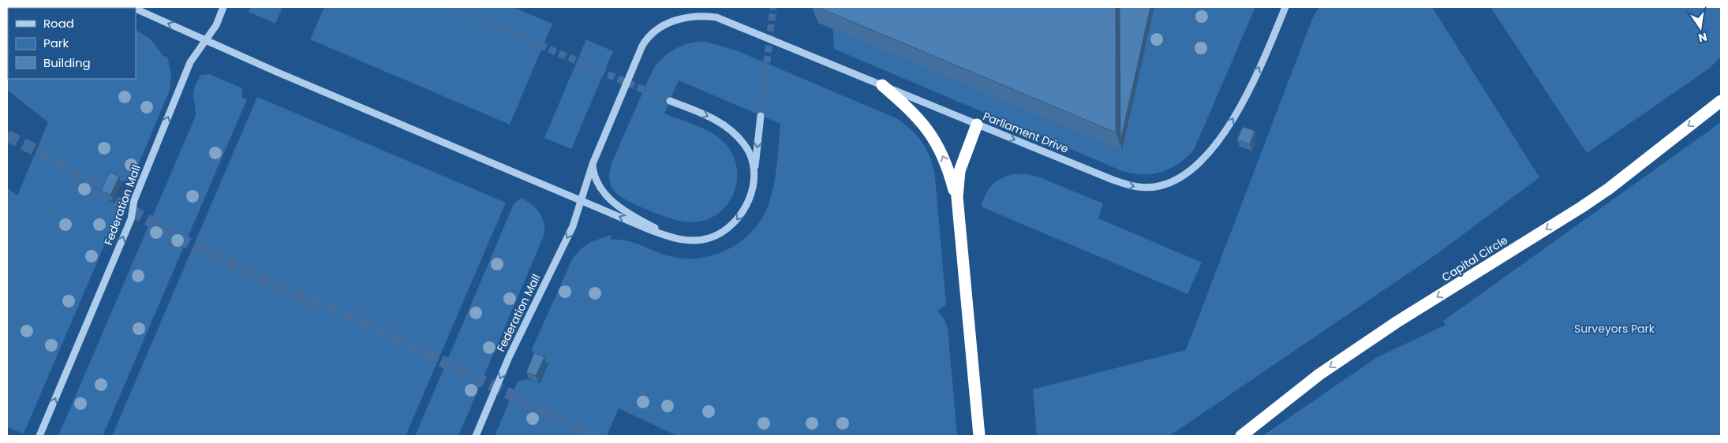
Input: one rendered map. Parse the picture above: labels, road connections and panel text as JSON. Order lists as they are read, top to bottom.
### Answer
{
  "streets": {
    "highway": ["Capital Circle"],
    "street": ["Parliament Drive", "Federation Mall"]
  },
  "crossings": [
    ["Parliament Drive", "Federation Mall"]
  ],
  "one_way": ["Capital Circle"],
  "parks": ["Surveyors Park"],
  "legend": ["Road", "Park", "Building"],
  "north": "bottom"
}
